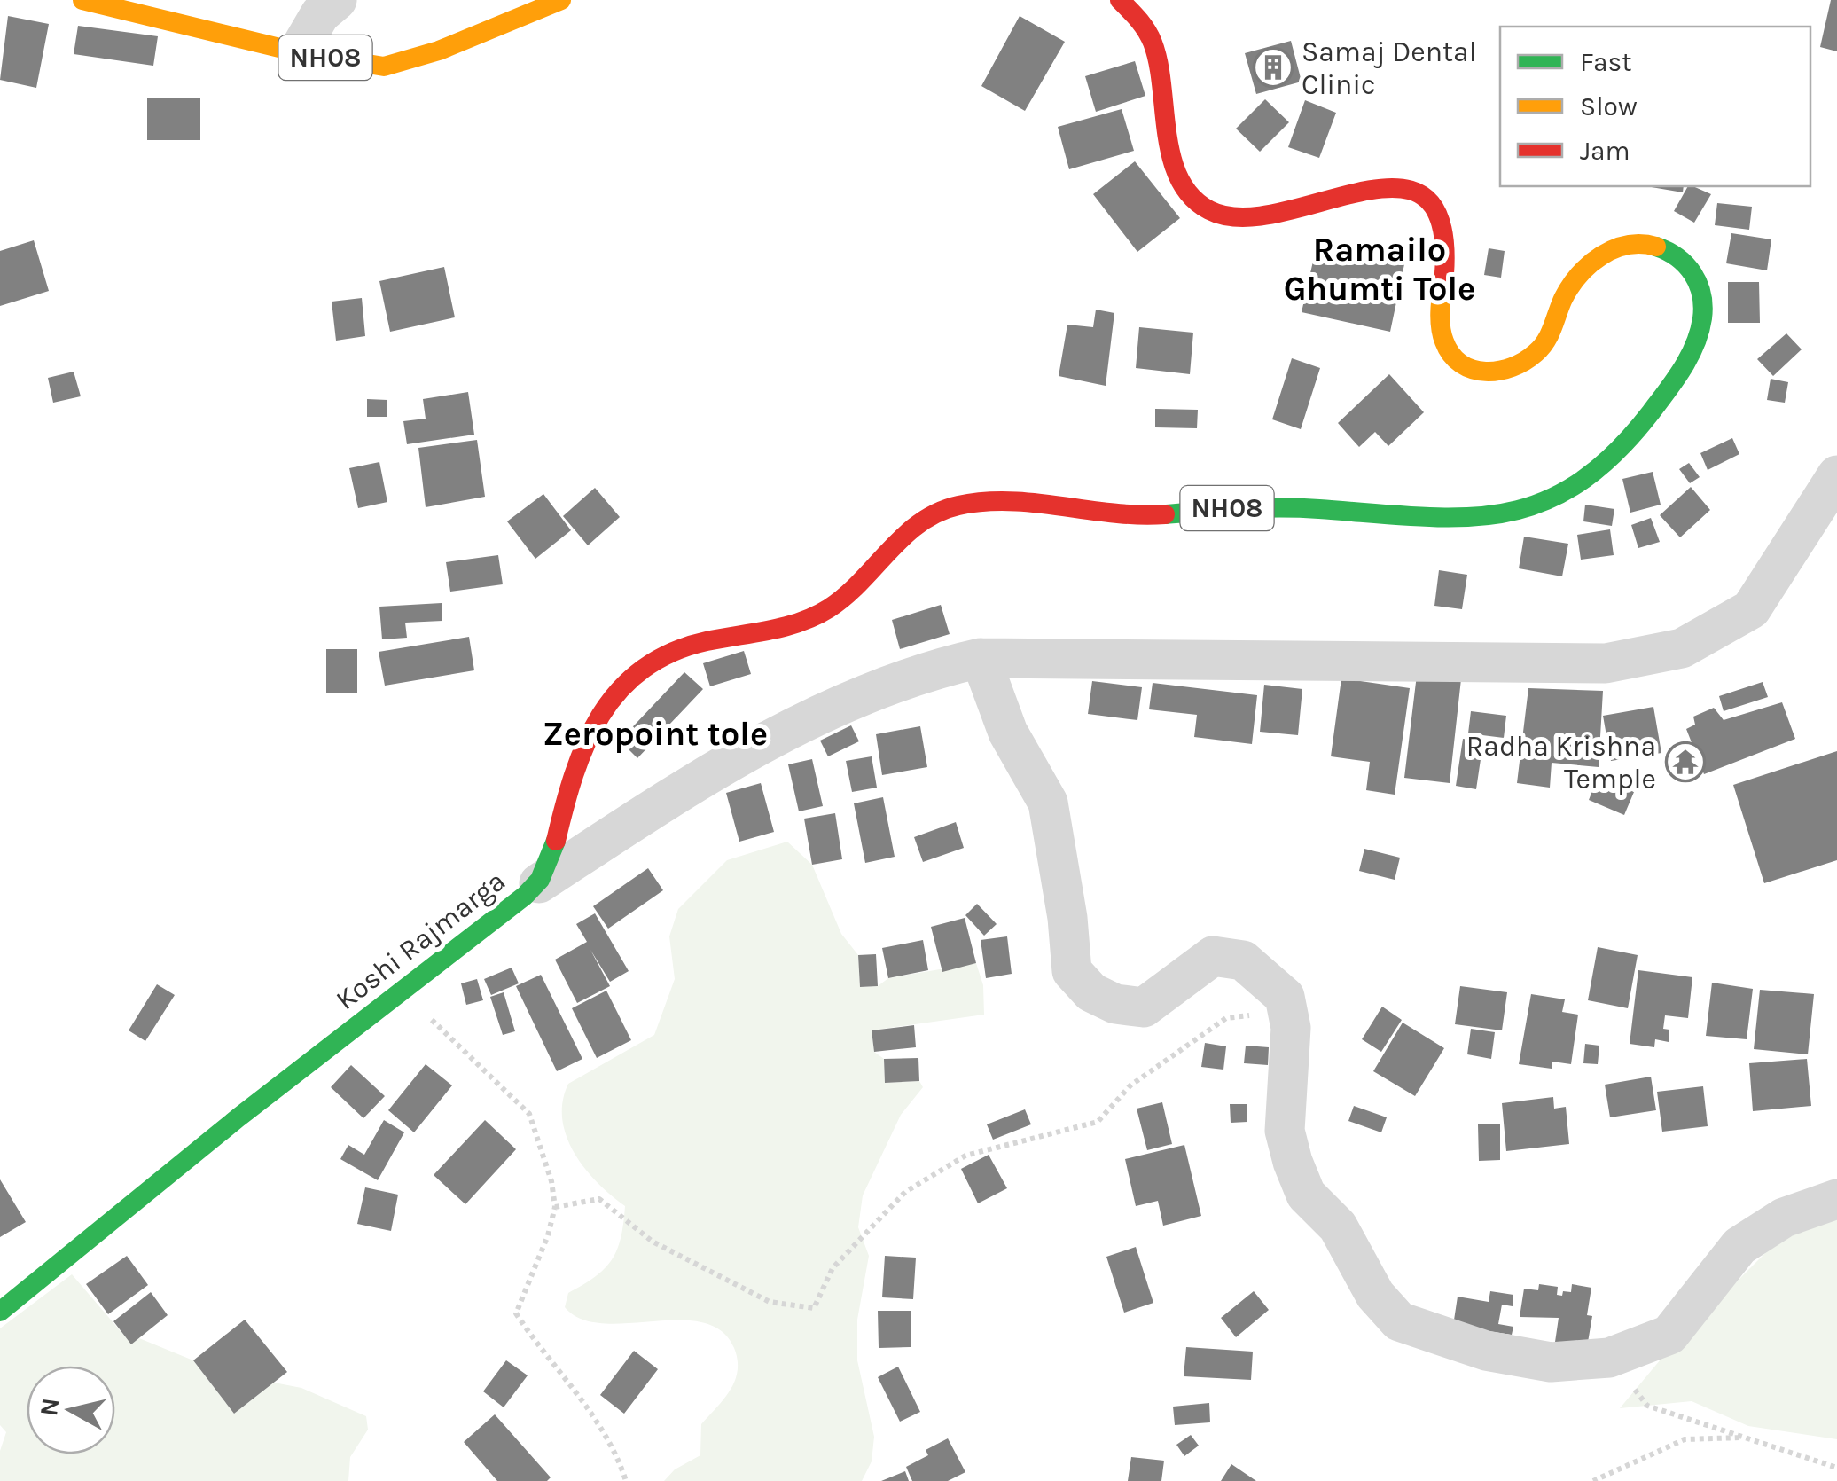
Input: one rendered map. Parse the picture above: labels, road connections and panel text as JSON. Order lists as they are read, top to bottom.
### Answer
{
  "streets": {
    "main road": ["NH08", "Koshi Rajmarga"]
  },
  "districts": ["Ramailo Ghumti Tole", "Zeropoint tole"],
  "places": {
    "building": ["Samaj Dental Clinic"],
    "temple": ["Radha Krishna Temple"]
  },
  "legend": ["Fast", "Slow", "Jam"],
  "north": "left"
}
